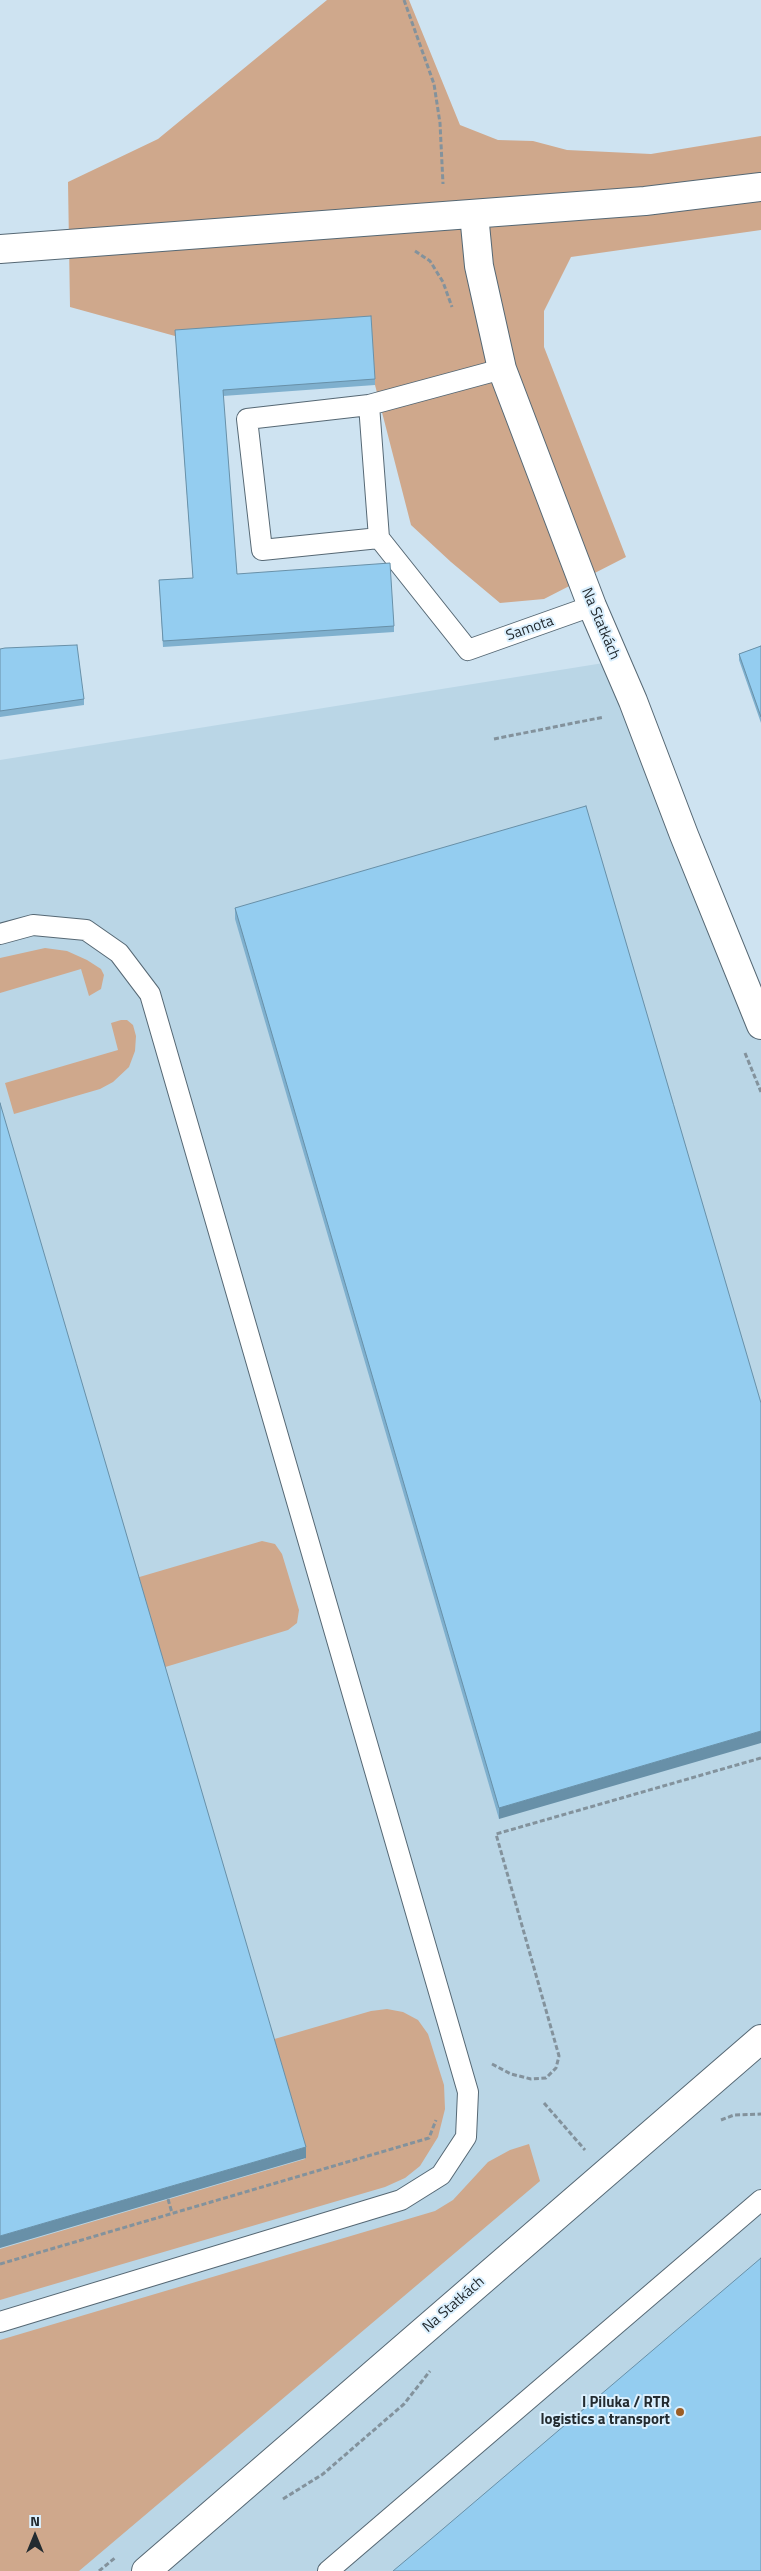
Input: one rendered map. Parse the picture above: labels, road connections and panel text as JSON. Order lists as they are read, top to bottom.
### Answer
{
  "streets": {
    "street": ["Na Statkách"],
    "lane": ["Samota"]
  },
  "crossings": [
    ["Na Statkách", "Samota"]
  ],
  "places": ["I Piluka / RTR logistics a transport"],
  "north": "top"
}
